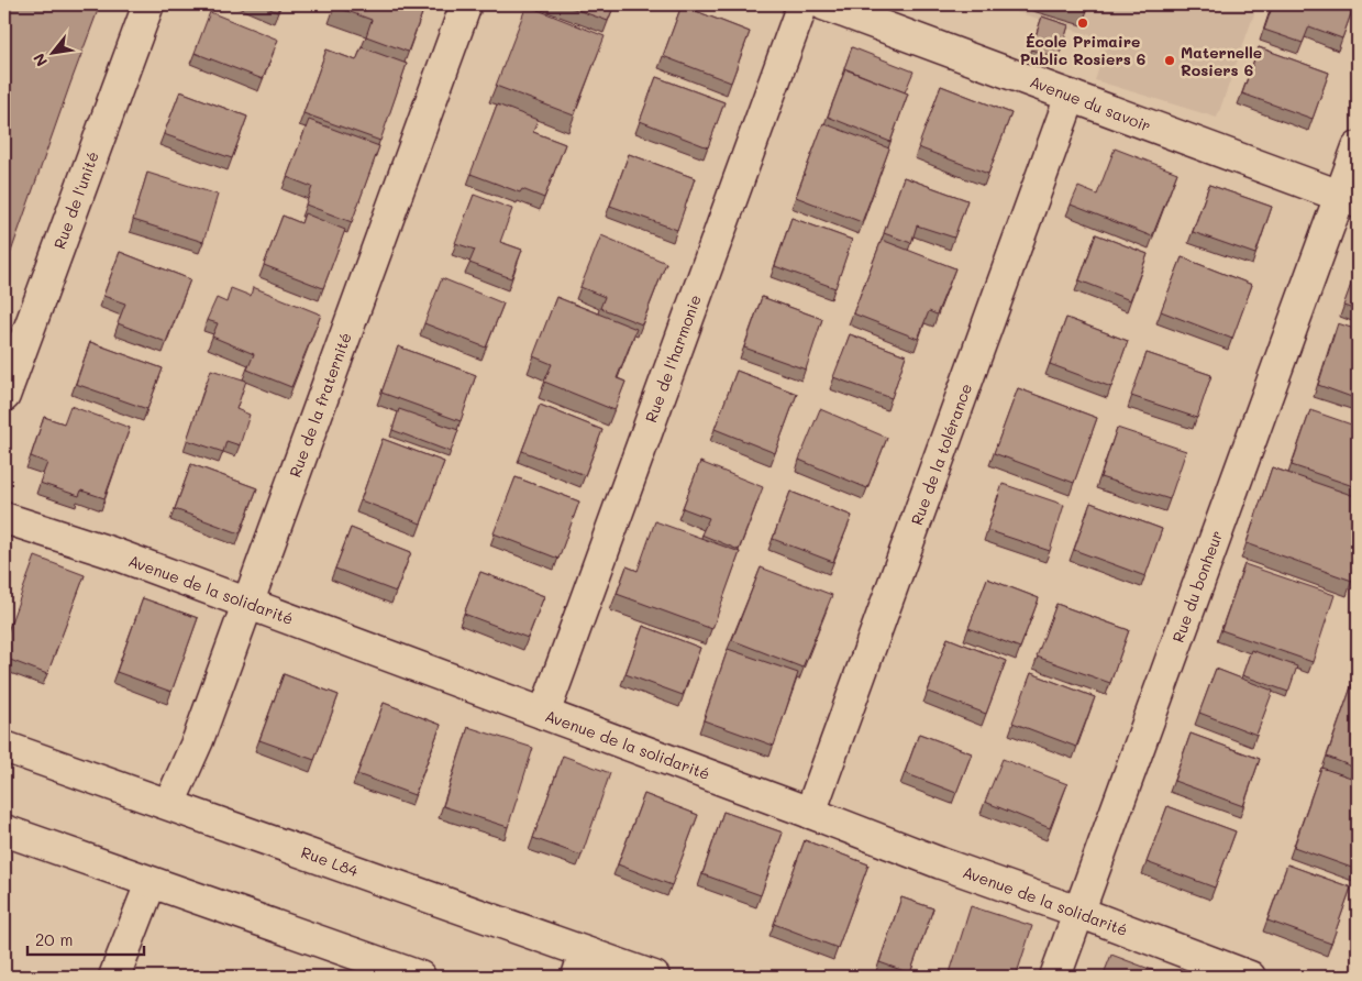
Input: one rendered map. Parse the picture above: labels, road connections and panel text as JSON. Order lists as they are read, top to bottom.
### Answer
{
  "streets": {
    "street": [
      "Avenue du savoir",
      "Rue de l'unité",
      "Rue de l'harmonie",
      "Rue de la fraternité",
      "Rue de la tolérance",
      "Rue du bonheur",
      "Avenue de la solidarité",
      "Rue L84"
    ]
  },
  "crossings": [
    ["Avenue du savoir", "Rue de la tolérance"],
    ["Avenue du savoir", "Rue du bonheur"],
    ["Rue de l'harmonie", "Avenue de la solidarité"],
    ["Rue de la fraternité", "Avenue de la solidarité"],
    ["Rue de la fraternité", "Rue L84"],
    ["Rue de la tolérance", "Avenue de la solidarité"],
    ["Rue du bonheur", "Avenue de la solidarité"]
  ],
  "places": ["École Primaire Public Rosiers 6", "Maternelle Rosiers 6"],
  "scale_bar": "20 m",
  "north": "bottom left"
}
